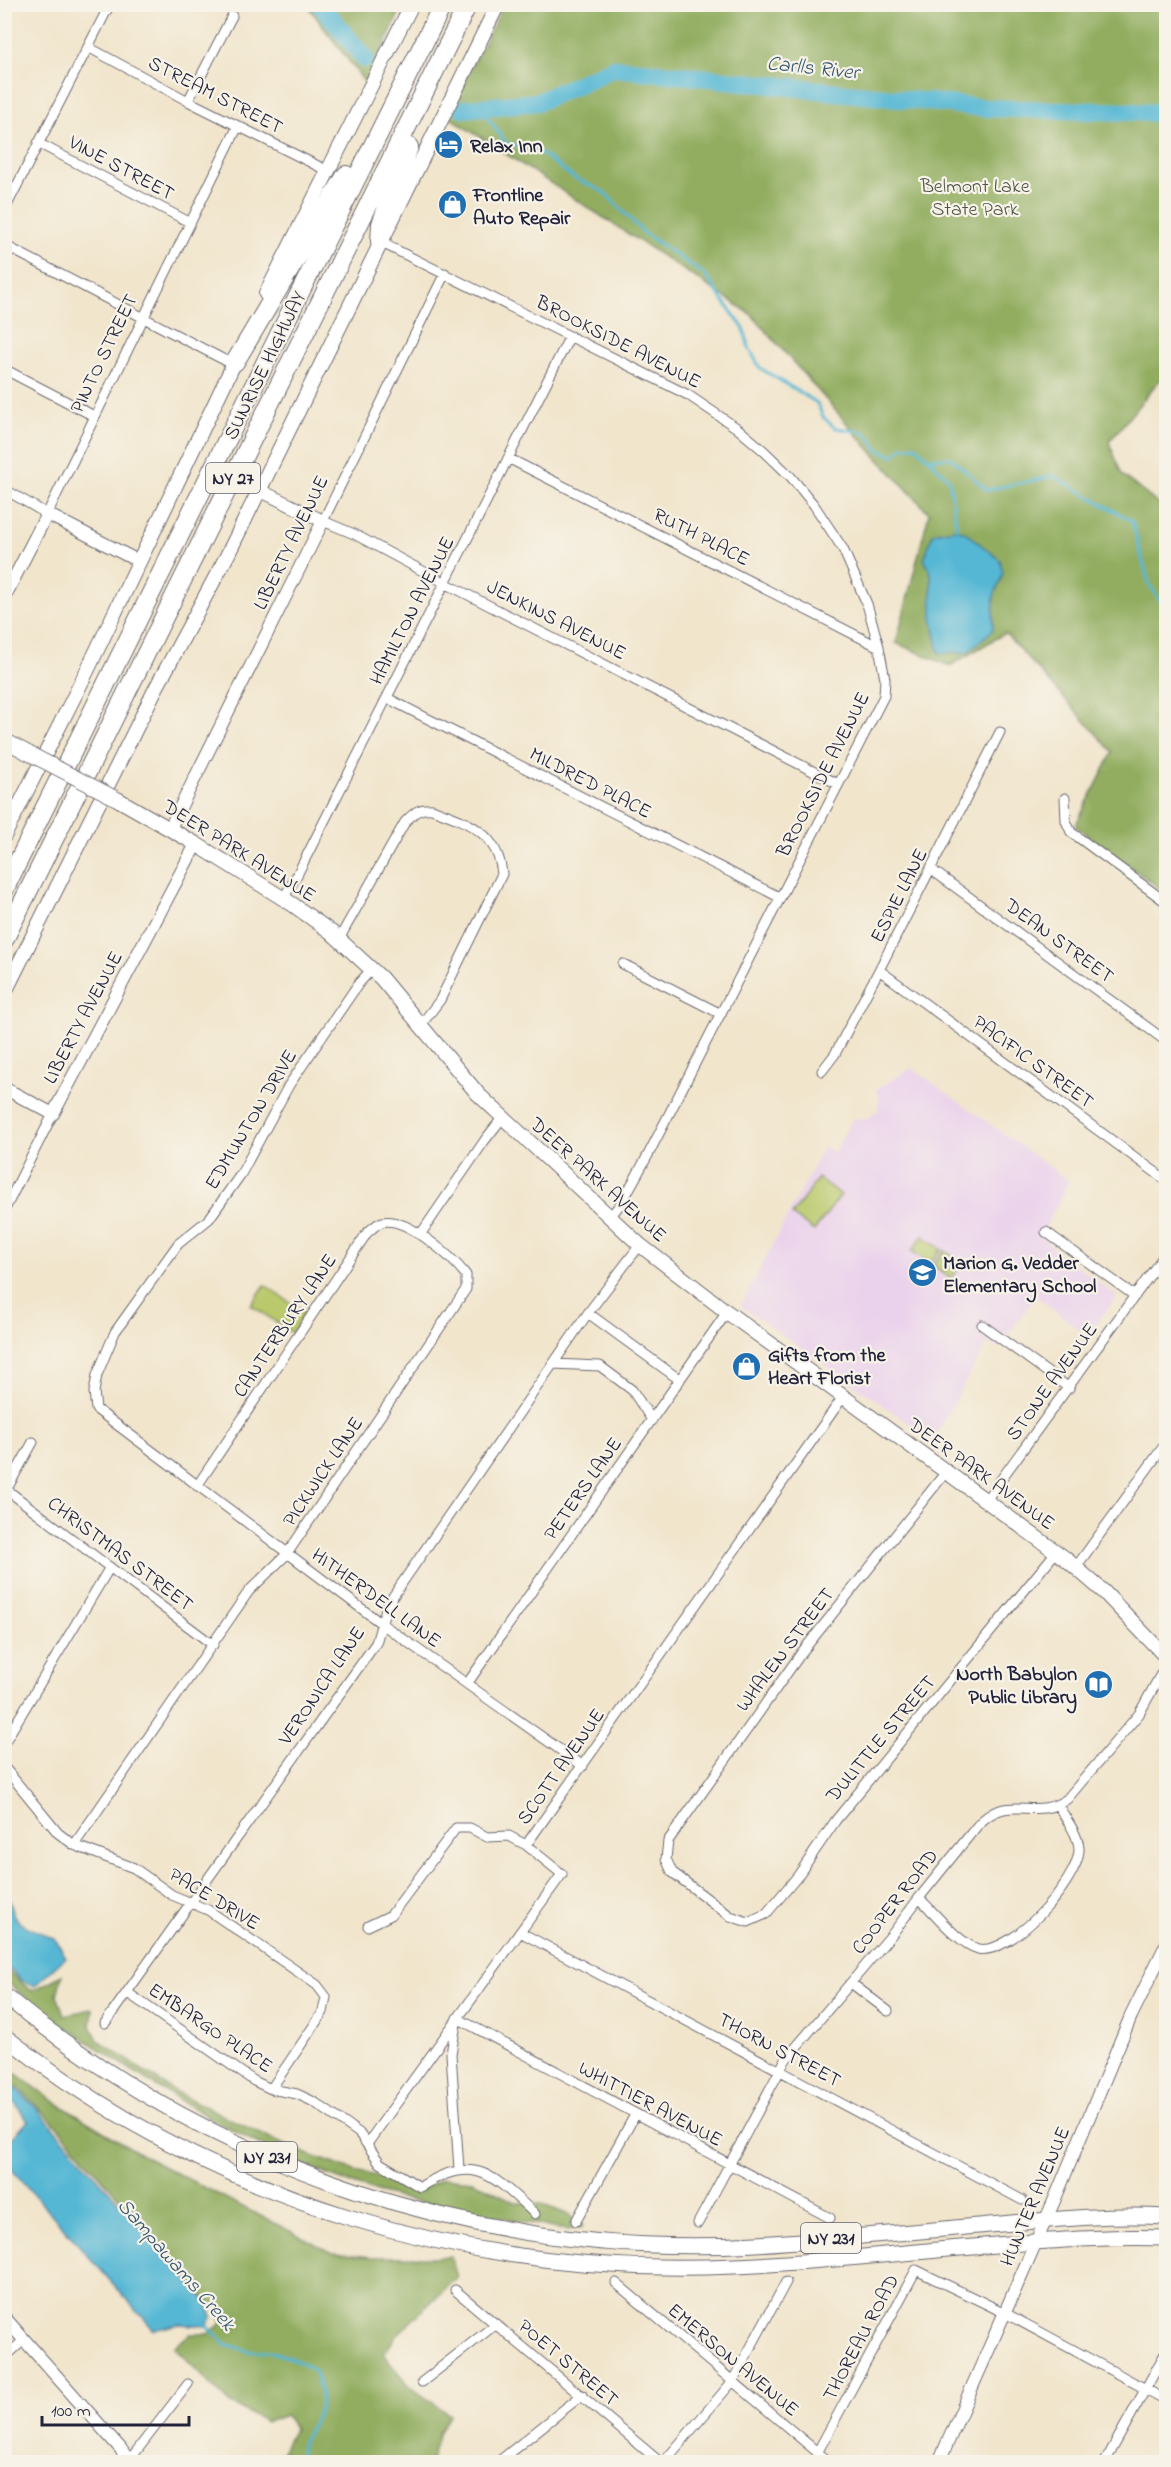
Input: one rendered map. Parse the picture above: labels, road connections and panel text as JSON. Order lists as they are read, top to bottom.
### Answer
{
  "streets": {
    "highway": ["SUNRISE HIGHWAY", "NY 27"],
    "main road": ["DEER PARK AVENUE", "NY 231"],
    "street": [
      "STREAM STREET",
      "VINE STREET",
      "BROOKSIDE AVENUE",
      "PINTO STREET",
      "RUTH PLACE",
      "LIBERTY AVENUE",
      "HAMILTON AVENUE",
      "JENKINS AVENUE",
      "MILDRED PLACE",
      "ESPIE LANE",
      "DEAN STREET",
      "PACIFIC STREET",
      "EDMUNTON DRIVE",
      "CANTERBURY LANE",
      "STONE AVENUE",
      "PICKWICK LANE",
      "PETERS LANE",
      "CHRISTMAS STREET",
      "HITHERDELL LANE",
      "WHALEN STREET",
      "VERONICA LANE",
      "DULITTLE STREET",
      "SCOTT AVENUE",
      "PACE DRIVE",
      "COOPER ROAD",
      "EMBARGO PLACE",
      "THORN STREET",
      "WHITTIER AVENUE",
      "HUNTER AVENUE",
      "THOREAU ROAD",
      "EMERSON AVENUE",
      "POET STREET"
    ]
  },
  "crossings": [
    ["STREAM STREET", "PINTO STREET"],
    ["STREAM STREET", "SUNRISE HIGHWAY"],
    ["VINE STREET", "PINTO STREET"],
    ["BROOKSIDE AVENUE", "RUTH PLACE"],
    ["BROOKSIDE AVENUE", "LIBERTY AVENUE"],
    ["BROOKSIDE AVENUE", "HAMILTON AVENUE"],
    ["BROOKSIDE AVENUE", "JENKINS AVENUE"],
    ["BROOKSIDE AVENUE", "MILDRED PLACE"],
    ["BROOKSIDE AVENUE", "DEER PARK AVENUE"],
    ["RUTH PLACE", "HAMILTON AVENUE"],
    ["LIBERTY AVENUE", "JENKINS AVENUE"],
    ["LIBERTY AVENUE", "DEER PARK AVENUE"],
    ["HAMILTON AVENUE", "JENKINS AVENUE"],
    ["HAMILTON AVENUE", "MILDRED PLACE"],
    ["HAMILTON AVENUE", "DEER PARK AVENUE"],
    ["DEER PARK AVENUE", "EDMUNTON DRIVE"],
    ["DEER PARK AVENUE", "STONE AVENUE"],
    ["DEER PARK AVENUE", "PETERS LANE"],
    ["DEER PARK AVENUE", "WHALEN STREET"],
    ["DEER PARK AVENUE", "VERONICA LANE"],
    ["DEER PARK AVENUE", "DULITTLE STREET"],
    ["DEER PARK AVENUE", "SCOTT AVENUE"],
    ["ESPIE LANE", "DEAN STREET"],
    ["ESPIE LANE", "PACIFIC STREET"],
    ["EDMUNTON DRIVE", "HITHERDELL LANE"],
    ["CANTERBURY LANE", "PICKWICK LANE"],
    ["CANTERBURY LANE", "HITHERDELL LANE"],
    ["PICKWICK LANE", "CHRISTMAS STREET"],
    ["PICKWICK LANE", "HITHERDELL LANE"],
    ["PICKWICK LANE", "PACE DRIVE"],
    ["PETERS LANE", "HITHERDELL LANE"],
    ["HITHERDELL LANE", "VERONICA LANE"],
    ["HITHERDELL LANE", "SCOTT AVENUE"],
    ["WHALEN STREET", "DULITTLE STREET"],
    ["VERONICA LANE", "PACE DRIVE"],
    ["VERONICA LANE", "EMBARGO PLACE"],
    ["SCOTT AVENUE", "EMBARGO PLACE"],
    ["SCOTT AVENUE", "THORN STREET"],
    ["SCOTT AVENUE", "WHITTIER AVENUE"],
    ["PACE DRIVE", "EMBARGO PLACE"],
    ["COOPER ROAD", "THORN STREET"],
    ["COOPER ROAD", "WHITTIER AVENUE"],
    ["NY 231", "HUNTER AVENUE"],
    ["HUNTER AVENUE", "THOREAU ROAD"],
    ["THOREAU ROAD", "EMERSON AVENUE"]
  ],
  "water": ["Carlls River", "Sampawams Creek"],
  "parks": ["Belmont Lake State Park"],
  "places": {
    "hotel": ["Relax Inn"],
    "shop": ["Frontline Auto Repair", "Gifts from the Heart Florist"],
    "school or university": ["Marion G. Vedder Elementary School"],
    "library": ["North Babylon Public Library"]
  },
  "scale_bar": "100 m"
}
